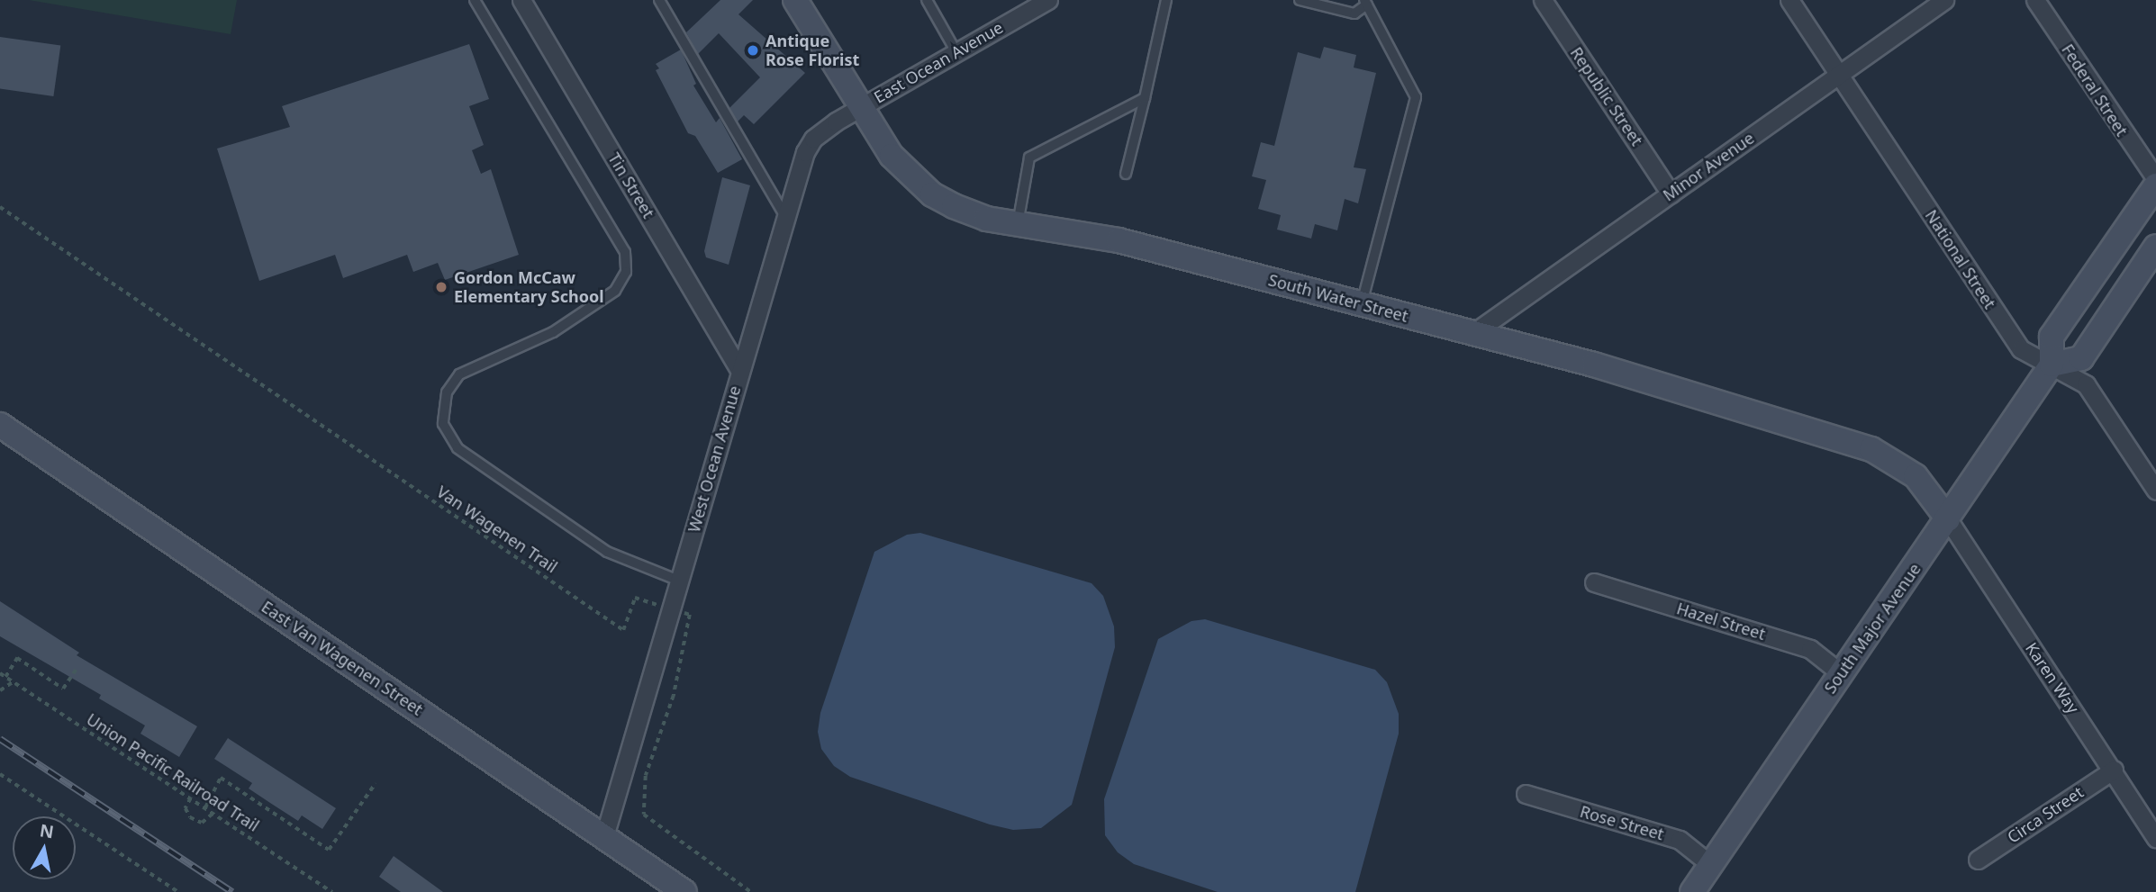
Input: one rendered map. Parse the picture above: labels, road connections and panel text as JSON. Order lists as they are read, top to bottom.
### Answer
{
  "streets": {
    "main road": ["South Water Street", "South Major Avenue", "East Van Wagenen Street"],
    "street": [
      "East Ocean Avenue",
      "Federal Street",
      "Republic Street",
      "Minor Avenue",
      "Tin Street",
      "National Street",
      "West Ocean Avenue",
      "Hazel Street",
      "Karen Way",
      "Circa Street",
      "Rose Street"
    ],
    "path": ["Van Wagenen Trail", "Union Pacific Railroad Trail"]
  },
  "crossings": [
    ["East Ocean Avenue", "South Water Street"],
    ["East Ocean Avenue", "West Ocean Avenue"],
    ["Republic Street", "Minor Avenue"],
    ["Minor Avenue", "National Street"],
    ["Minor Avenue", "South Water Street"],
    ["Tin Street", "West Ocean Avenue"],
    ["National Street", "South Major Avenue"],
    ["South Water Street", "West Ocean Avenue"],
    ["South Water Street", "South Major Avenue"],
    ["South Water Street", "Karen Way"],
    ["West Ocean Avenue", "Van Wagenen Trail"],
    ["West Ocean Avenue", "East Van Wagenen Street"],
    ["Hazel Street", "South Major Avenue"],
    ["South Major Avenue", "Karen Way"],
    ["South Major Avenue", "Rose Street"],
    ["Karen Way", "Circa Street"]
  ],
  "places": ["Antique Rose Florist", "Gordon McCaw Elementary School"],
  "north": "top"
}
